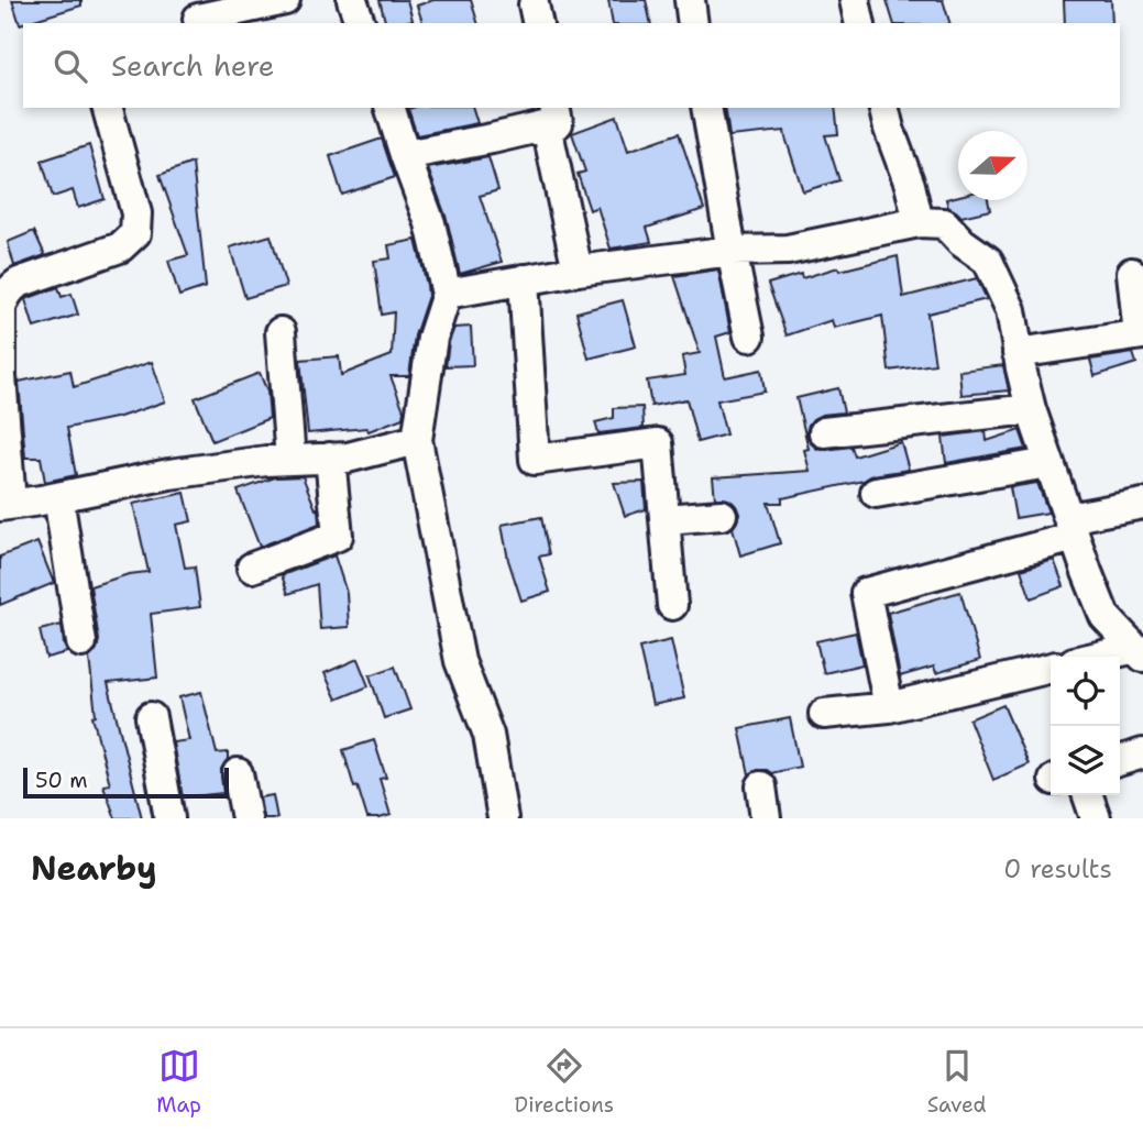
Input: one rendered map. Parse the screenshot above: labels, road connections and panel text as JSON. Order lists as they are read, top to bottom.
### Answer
{
  "scale_bar": "50 m",
  "north": "right",
  "page": {
    "search": "Search here",
    "scale": "50 m",
    "heading": ["Nearby", "0 results"],
    "nav": ["Map", "Directions", "Saved"]
  }
}
